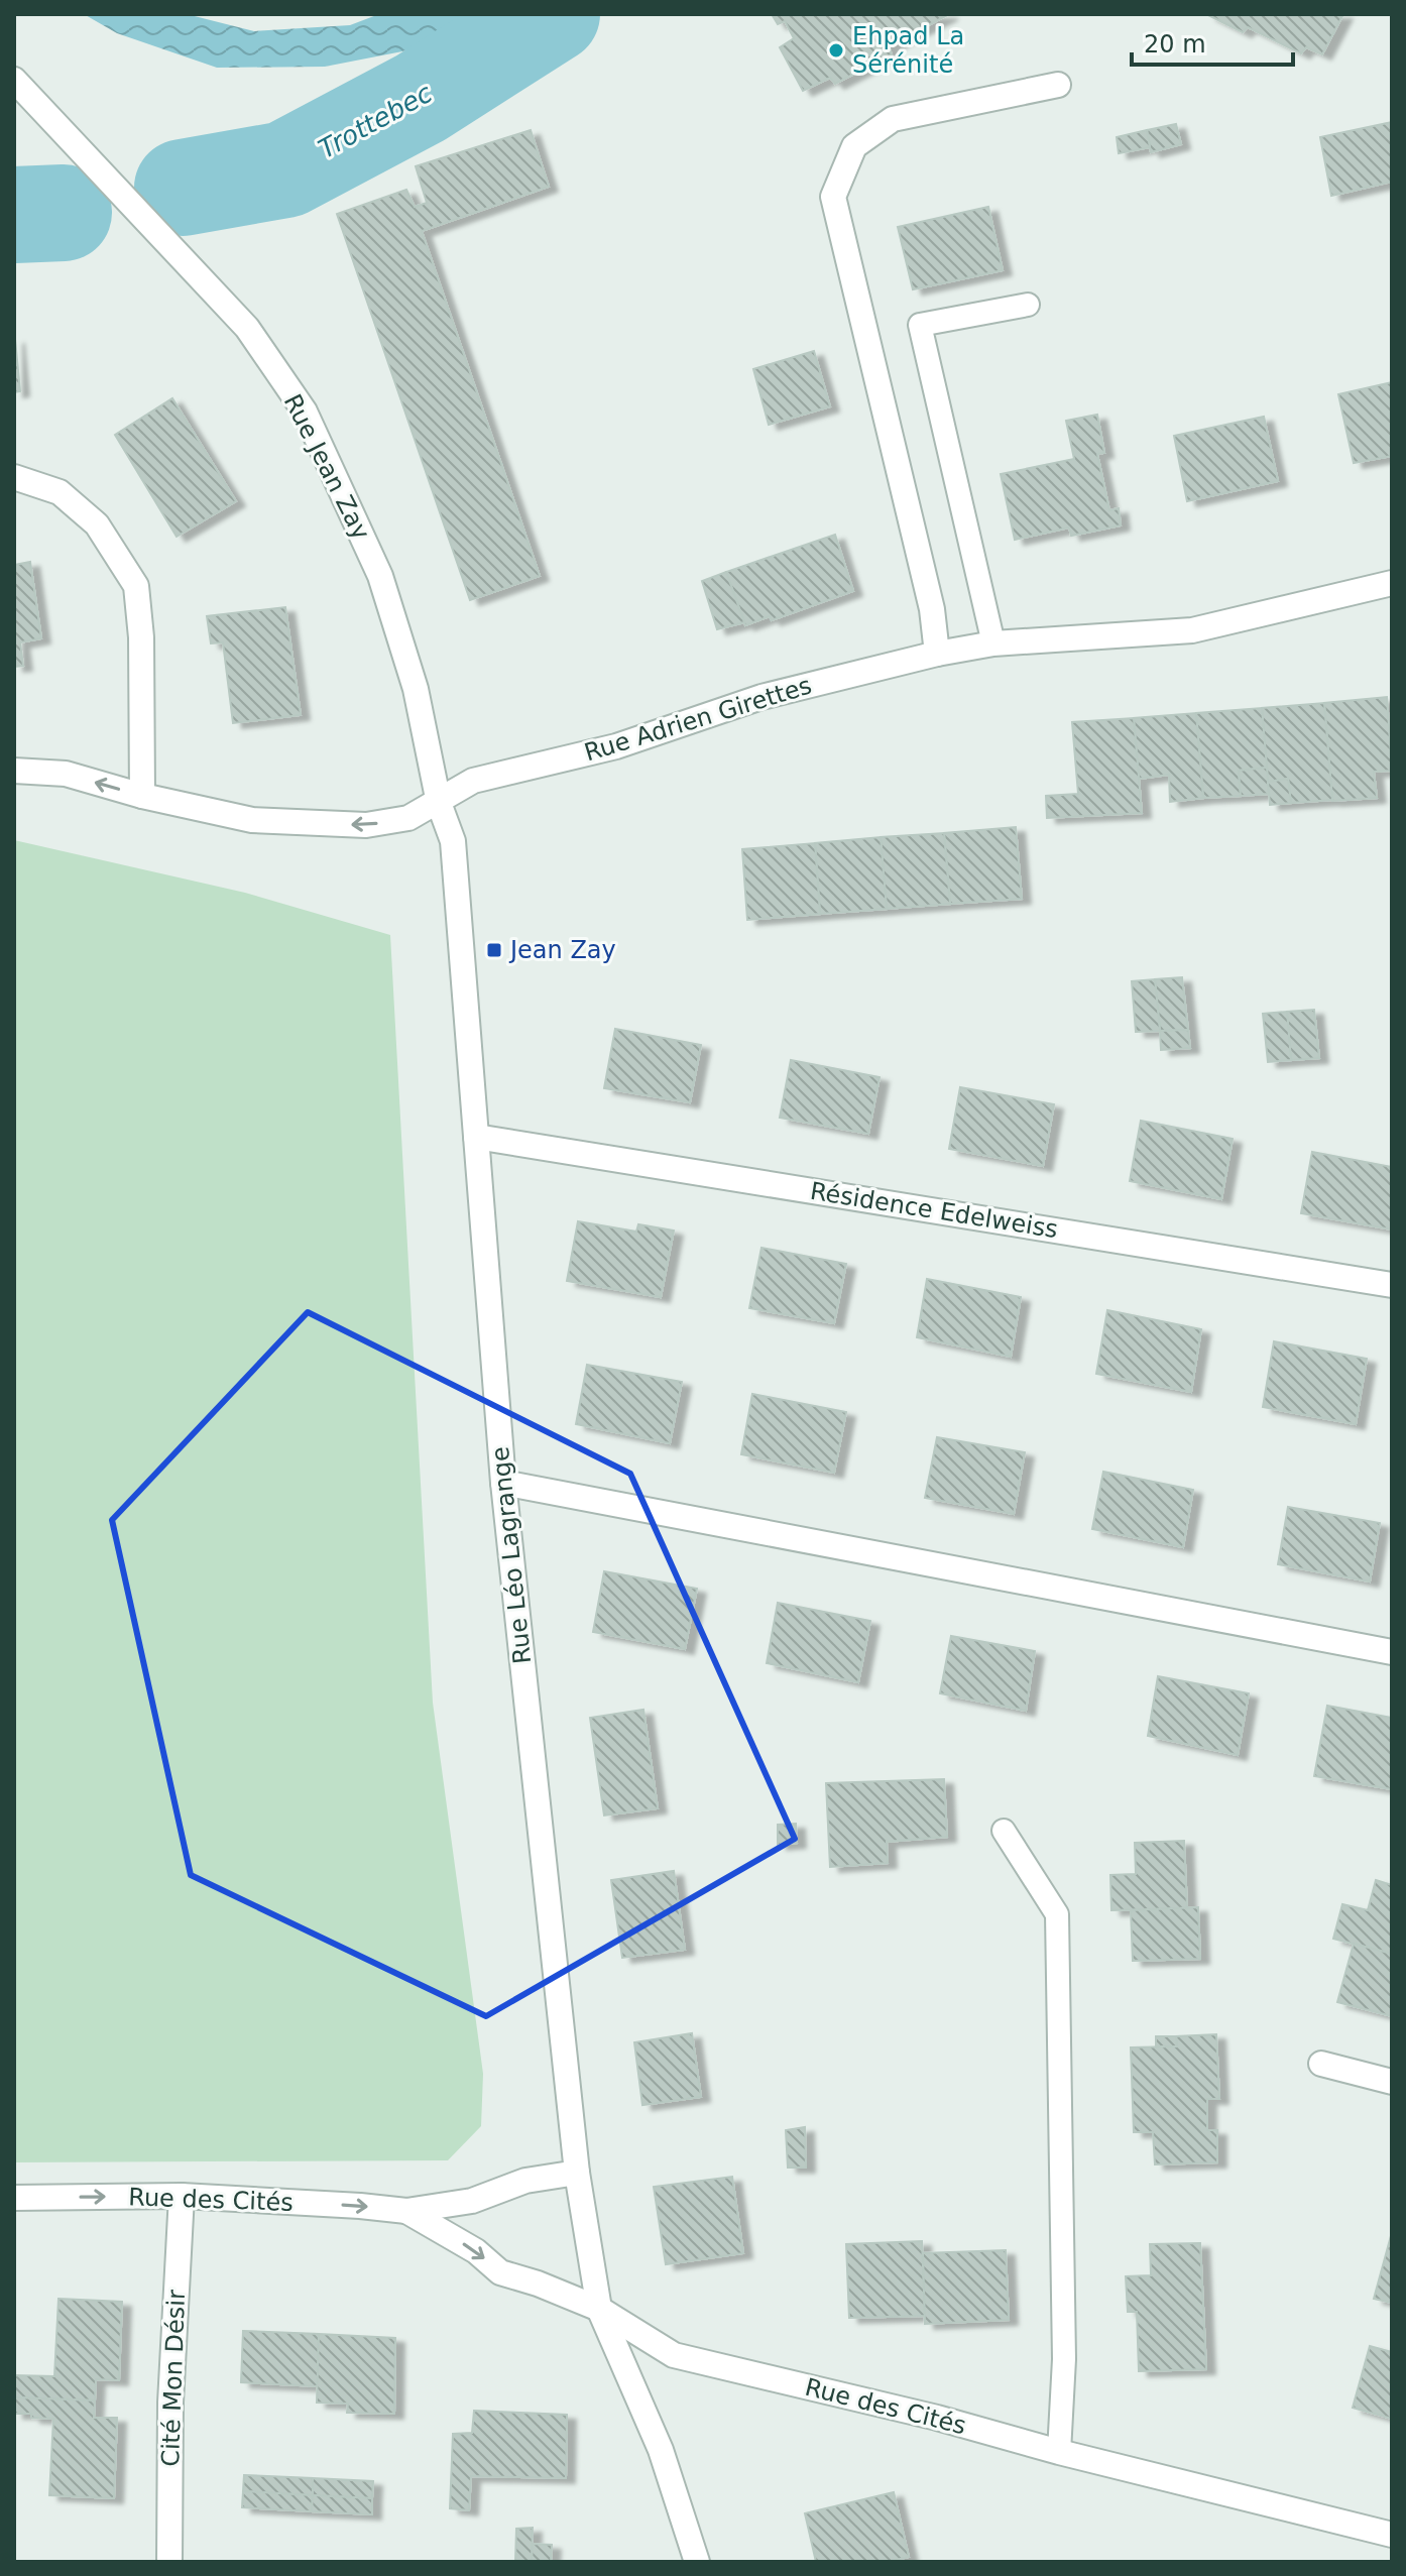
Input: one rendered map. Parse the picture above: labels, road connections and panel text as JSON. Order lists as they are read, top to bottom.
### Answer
{
  "streets": {
    "street": [
      "Rue Jean Zay",
      "Rue Adrien Girettes",
      "Résidence Edelweiss",
      "Rue Léo Lagrange",
      "Rue des Cités",
      "Cité Mon Désir"
    ]
  },
  "crossings": [
    ["Rue Jean Zay", "Rue Adrien Girettes"],
    ["Rue Jean Zay", "Rue Léo Lagrange"],
    ["Rue Adrien Girettes", "Rue Léo Lagrange"],
    ["Résidence Edelweiss", "Rue Léo Lagrange"],
    ["Rue Léo Lagrange", "Rue des Cités"],
    ["Rue des Cités", "Cité Mon Désir"]
  ],
  "one_way": ["Rue des Cités"],
  "water": ["Trottebec"],
  "places": {
    "other": ["Ehpad La Sérénité"],
    "transit": ["Jean Zay"]
  },
  "scale_bar": "20 m"
}
